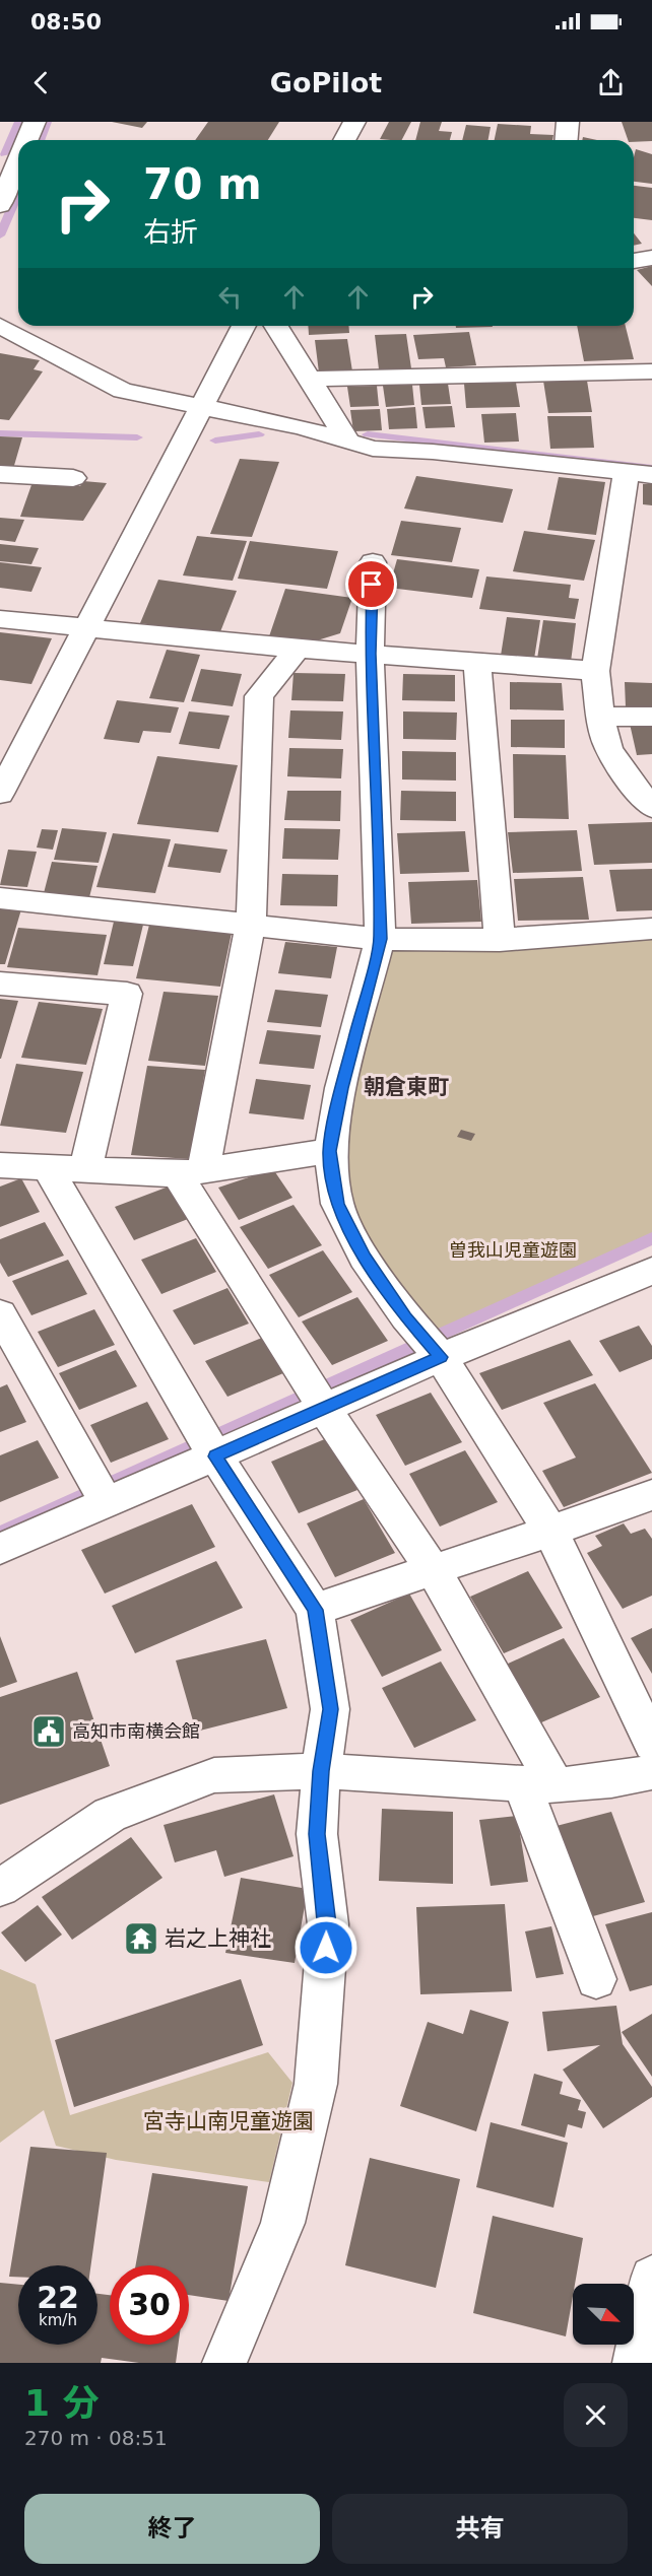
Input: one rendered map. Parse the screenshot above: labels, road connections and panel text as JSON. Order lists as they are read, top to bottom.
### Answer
{
  "districts": ["朝倉東町"],
  "parks": ["曽我山児童遊園", "宮寺山南児童遊園"],
  "places": {
    "public building": ["高知市南横会館"],
    "temple": ["岩之上神社"]
  },
  "north": "bottom right",
  "page": {
    "status": "08:50",
    "header": "GoPilot",
    "turn": ["70 m", "右折"],
    "speed": "22 km/h",
    "limit": "30",
    "heading": ["1 分", "270 m · 08:51"],
    "buttons": ["終了", "共有"]
  }
}
